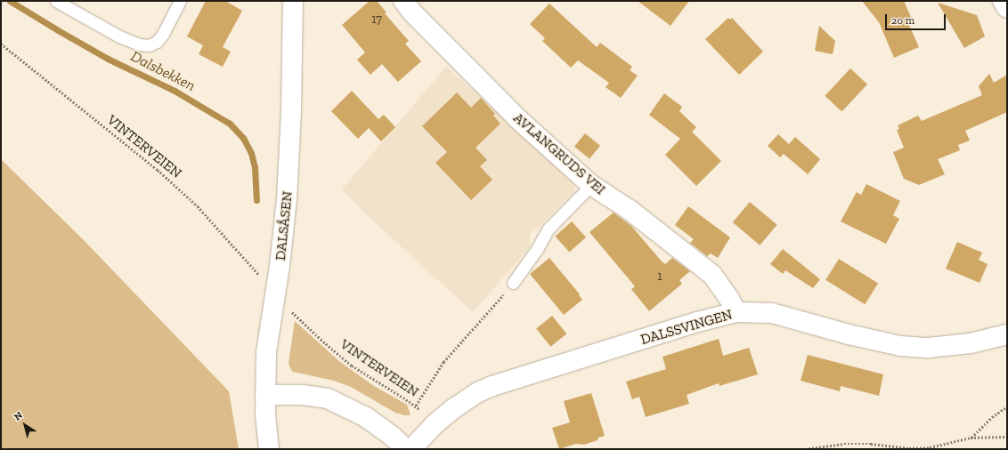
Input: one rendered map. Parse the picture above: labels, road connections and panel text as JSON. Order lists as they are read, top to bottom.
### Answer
{
  "streets": {
    "street": ["AVLANGRUDS VEI", "DALSÅSEN", "DALSSVINGEN"],
    "path": ["VINTERVEIEN"]
  },
  "crossings": [
    ["AVLANGRUDS VEI", "DALSSVINGEN"]
  ],
  "water": ["Dalsbekken"],
  "house_numbers": ["17", "1"],
  "scale_bar": "20 m",
  "north": "top left"
}
